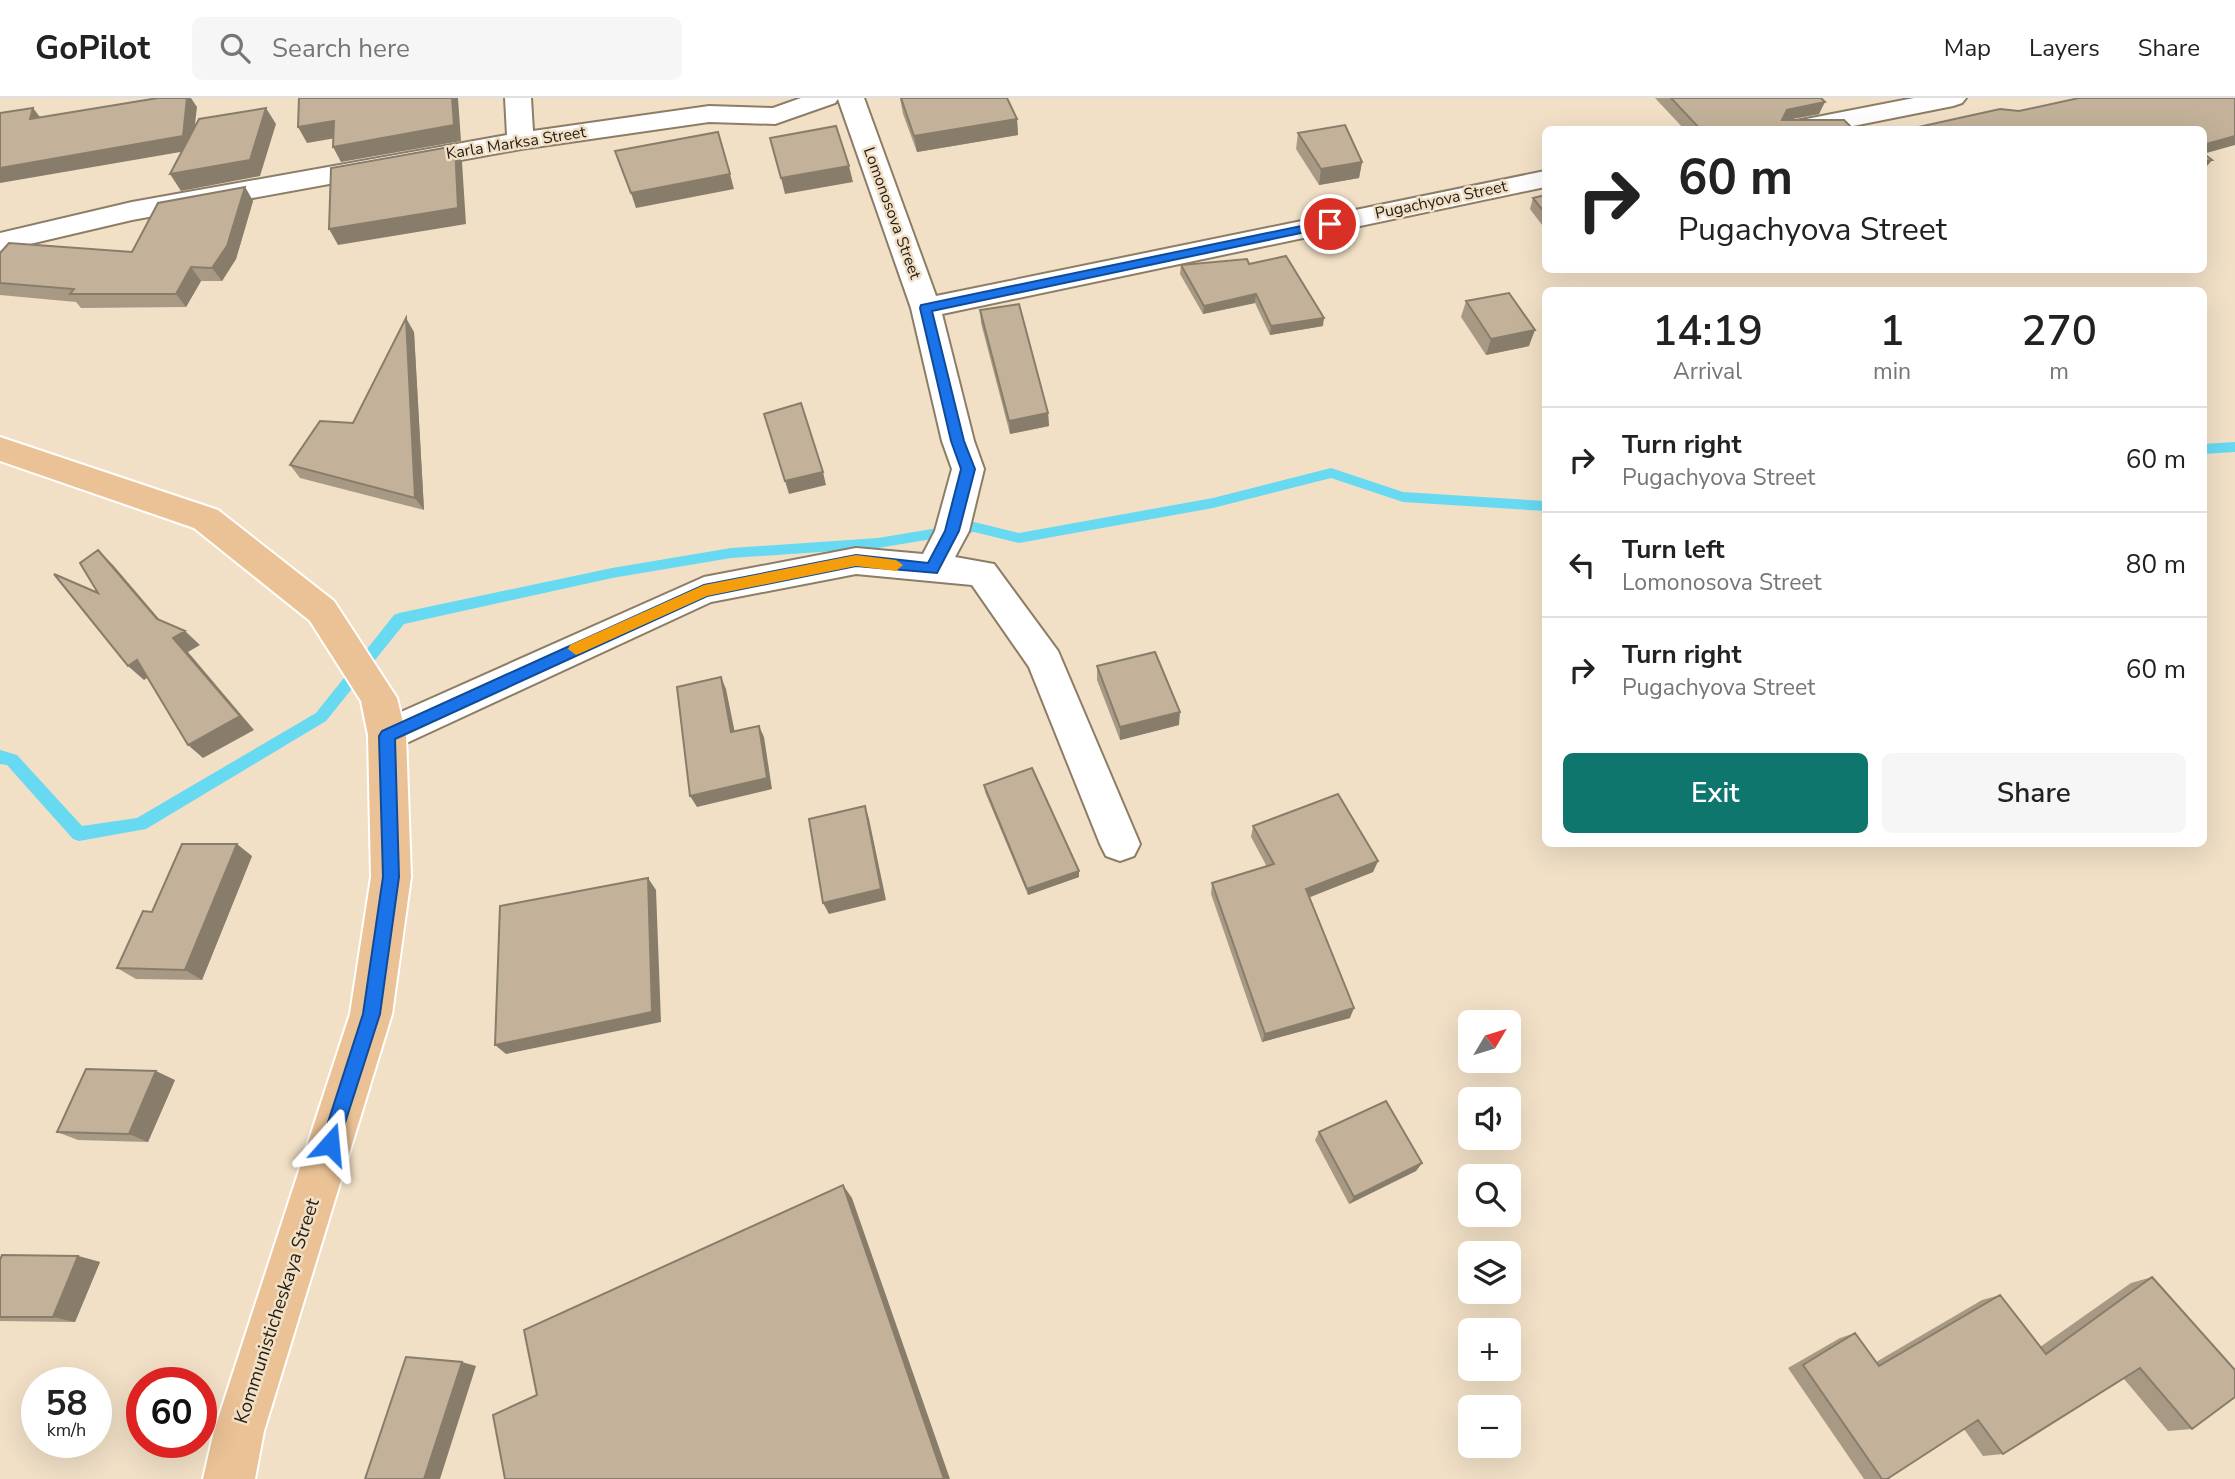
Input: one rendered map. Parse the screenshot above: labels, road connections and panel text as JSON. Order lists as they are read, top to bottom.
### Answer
{
  "streets": {
    "main road": ["Kommunisticheskaya Street"],
    "street": ["Karla Marksa Street", "Pugachyova Street", "Lomonosova Street"]
  },
  "crossings": [
    ["Pugachyova Street", "Lomonosova Street"]
  ],
  "north": "top right",
  "page": {
    "header": "GoPilot",
    "search": "Search here",
    "nav": ["Map", "Layers", "Share"],
    "turn": ["60 m", "Pugachyova Street"],
    "eta": [
      "14:19",
      "Arrival",
      "1",
      "min",
      "270",
      "m"
    ],
    "list": [
      {
        "name": "Turn right",
        "note": "Pugachyova Street",
        "value": "60 m"
      },
      {
        "name": "Turn left",
        "note": "Lomonosova Street",
        "value": "80 m"
      },
      {
        "name": "Turn right",
        "note": "Pugachyova Street",
        "value": "60 m"
      }
    ],
    "buttons": ["Exit", "Share"],
    "map_buttons": ["+", "−"],
    "speed": "58 km/h",
    "limit": "60"
  }
}
